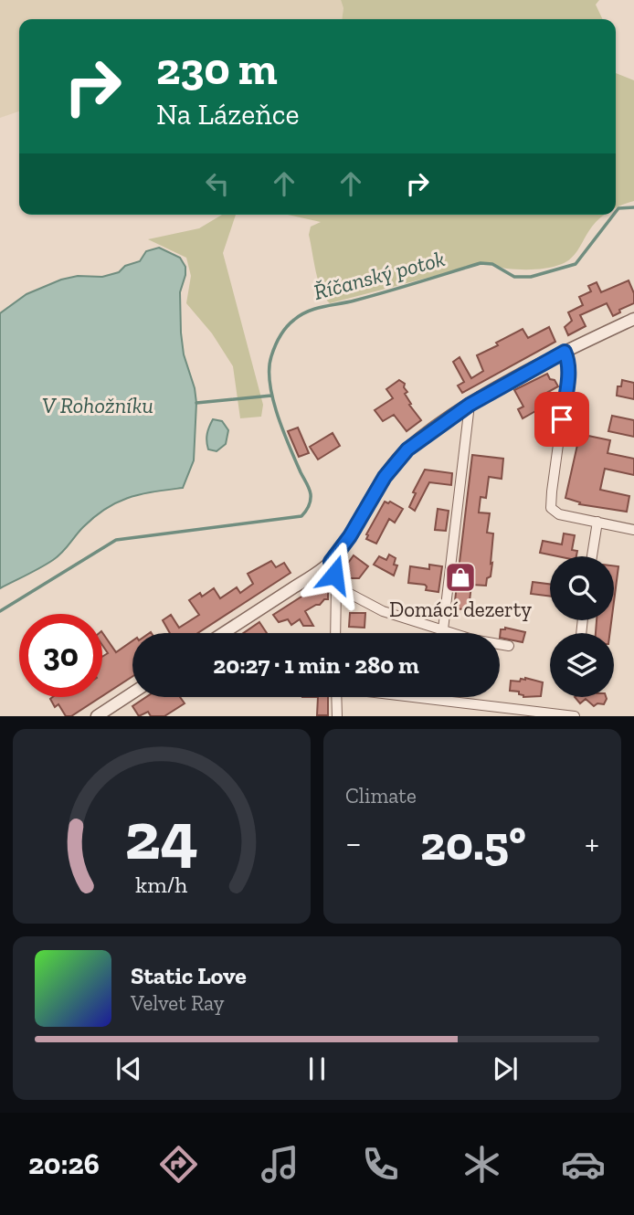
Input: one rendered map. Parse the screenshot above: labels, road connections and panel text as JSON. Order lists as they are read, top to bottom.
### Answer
{
  "water": ["Říčanský potok", "V Rohožníku"],
  "places": {
    "shop": ["Domácí dezerty"]
  },
  "page": {
    "turn": ["230 m", "Na Lázeňce"],
    "limit": "30",
    "trip": "20:27 · 1 min · 280 m",
    "tile": "Climate",
    "heat": ["−", "20.5°", "+"],
    "song": ["Static Love", "Velvet Ray"],
    "tabs": "20:26",
    "gauge": ["24", "km/h"]
  }
}
